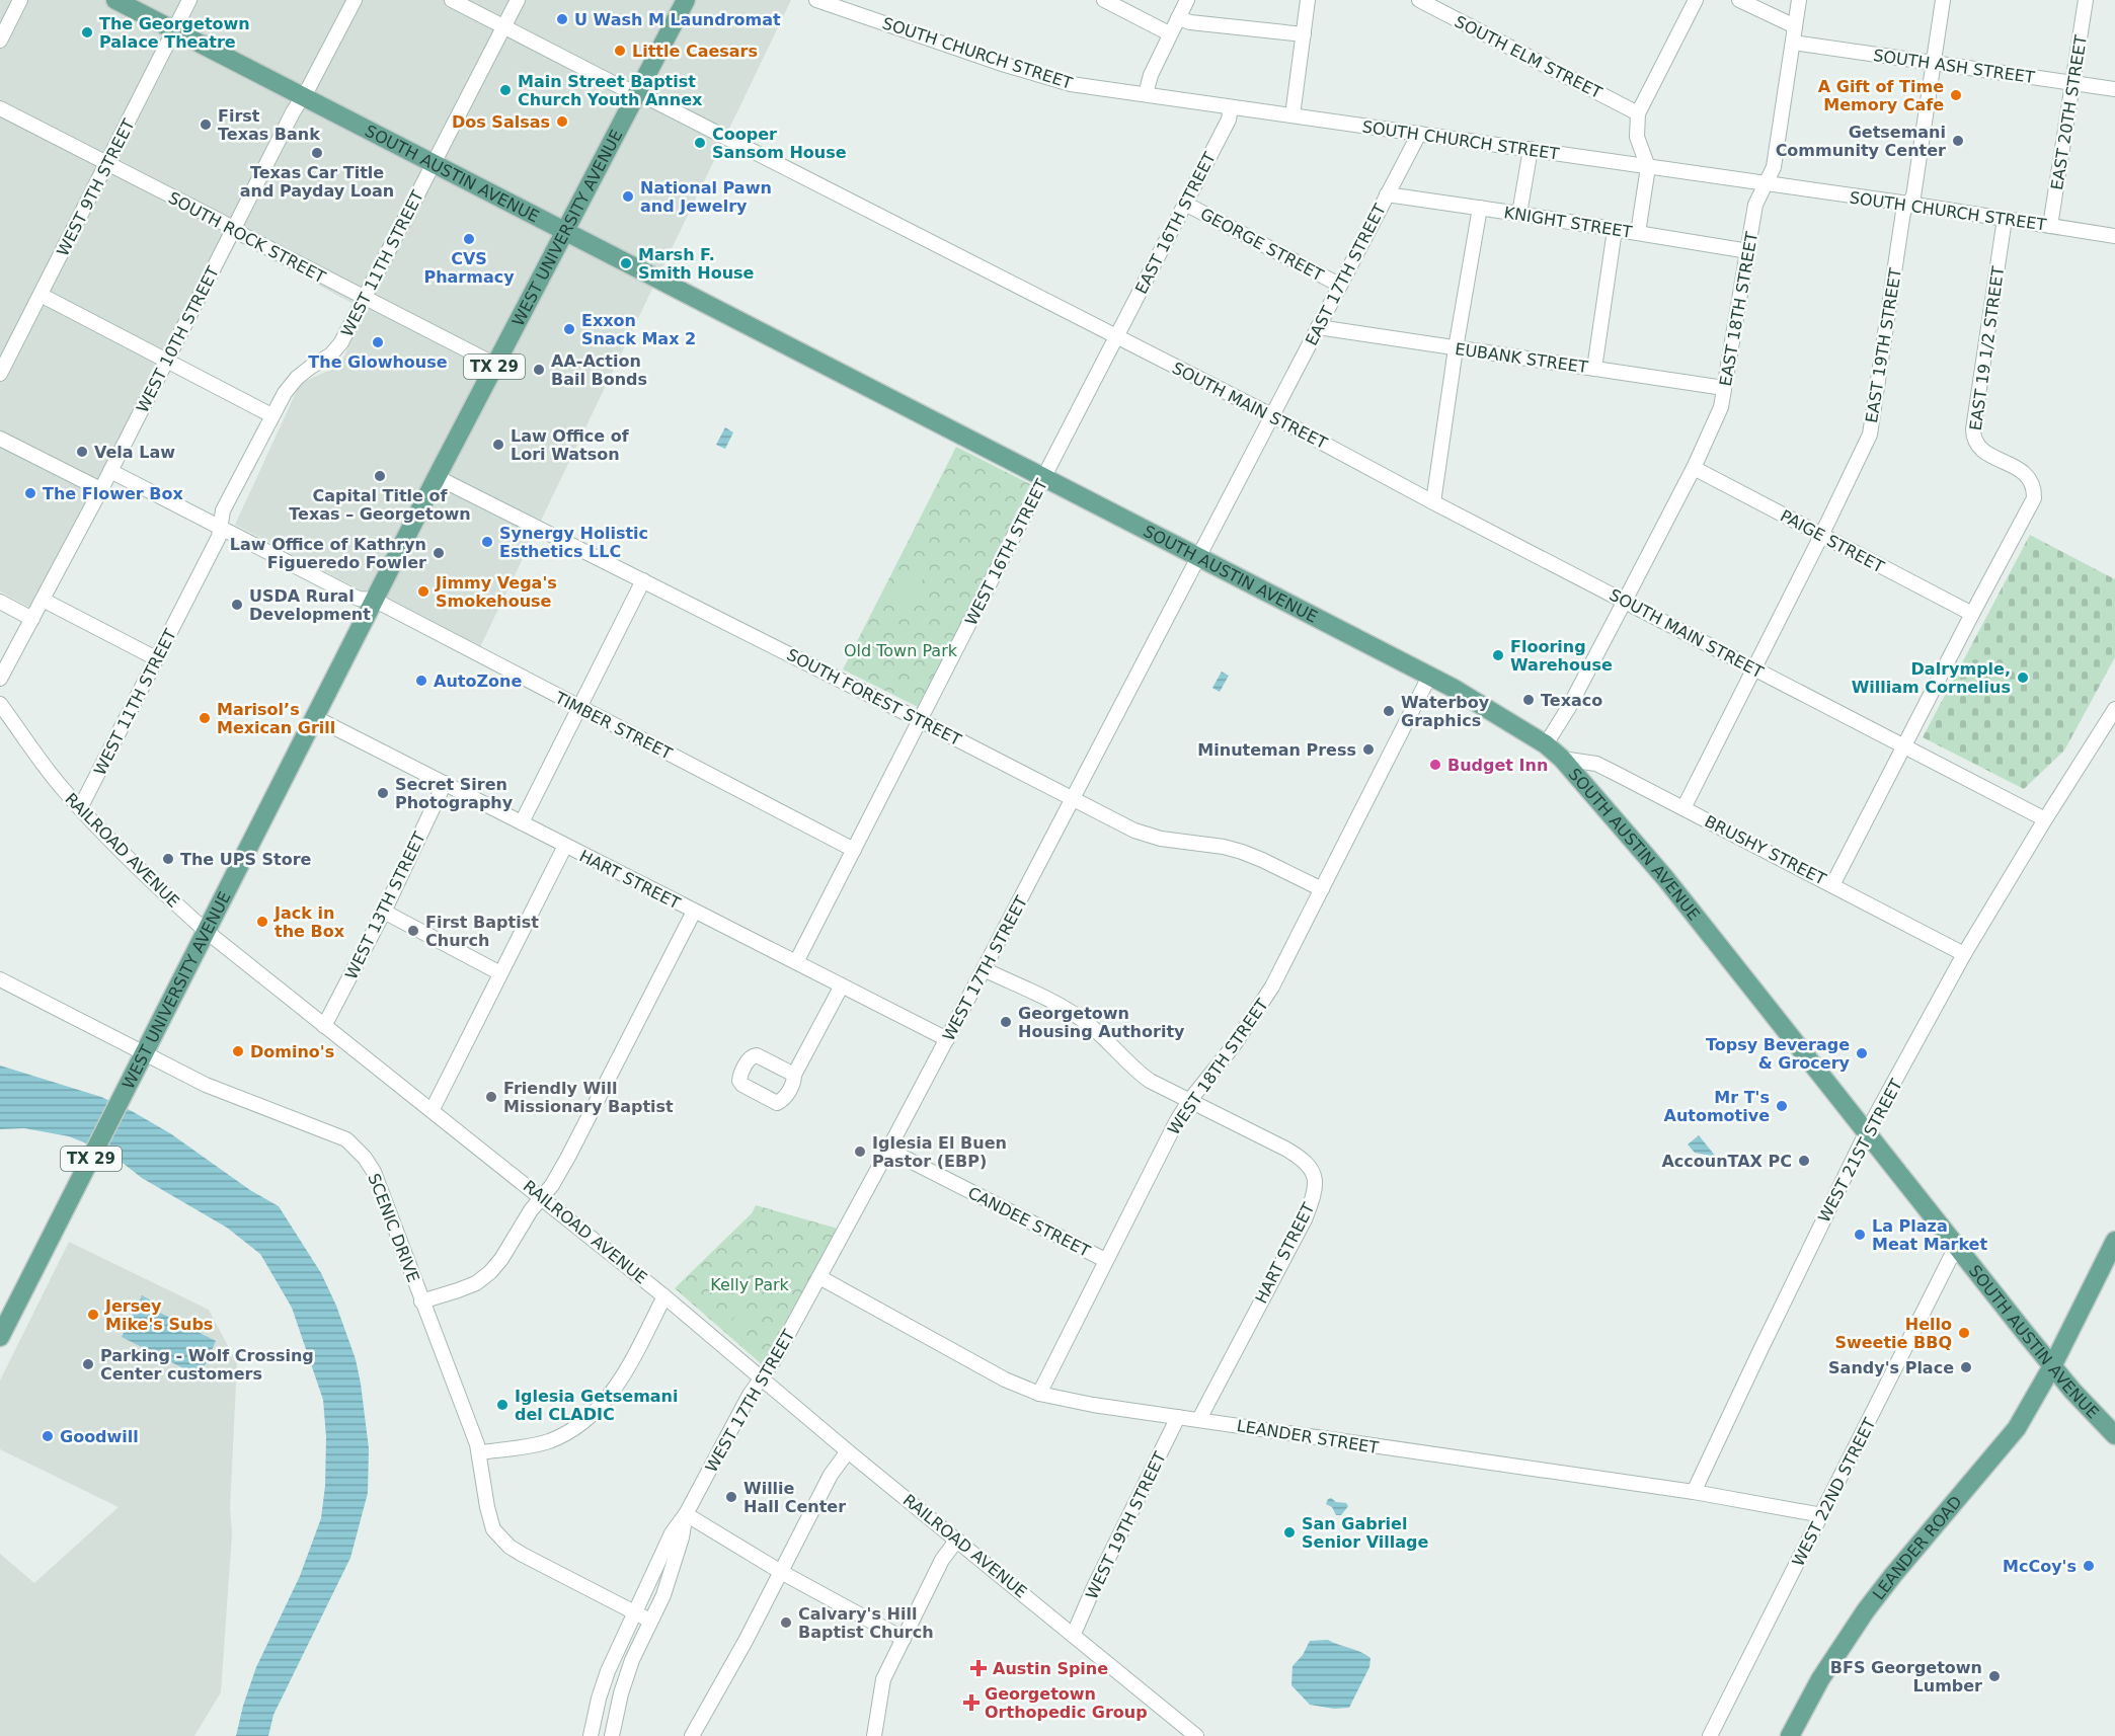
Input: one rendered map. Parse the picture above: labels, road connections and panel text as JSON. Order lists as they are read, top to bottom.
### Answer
{
  "streets": {
    "main road": [
      "SOUTH AUSTIN AVENUE",
      "WEST UNIVERSITY AVENUE",
      "TX 29",
      "LEANDER ROAD"
    ],
    "street": [
      "SOUTH CHURCH STREET",
      "SOUTH ELM STREET",
      "SOUTH ASH STREET",
      "EAST 20TH STREET",
      "WEST 9TH STREET",
      "KNIGHT STREET",
      "EAST 16TH STREET",
      "SOUTH ROCK STREET",
      "GEORGE STREET",
      "WEST 11TH STREET",
      "EAST 17TH STREET",
      "EAST 18TH STREET",
      "WEST 10TH STREET",
      "EAST 19TH STREET",
      "EAST 19 1/2 STREET",
      "EUBANK STREET",
      "SOUTH MAIN STREET",
      "PAIGE STREET",
      "WEST 16TH STREET",
      "SOUTH FOREST STREET",
      "TIMBER STREET",
      "RAILROAD AVENUE",
      "BRUSHY STREET",
      "HART STREET",
      "WEST 13TH STREET",
      "WEST 17TH STREET",
      "WEST 18TH STREET",
      "WEST 21ST STREET",
      "CANDEE STREET",
      "SCENIC DRIVE",
      "LEANDER STREET",
      "WEST 22ND STREET",
      "WEST 19TH STREET"
    ]
  },
  "crossings": [
    ["SOUTH CHURCH STREET", "EAST 20TH STREET"],
    ["SOUTH CHURCH STREET", "EAST 16TH STREET"],
    ["SOUTH CHURCH STREET", "EAST 17TH STREET"],
    ["SOUTH CHURCH STREET", "EAST 18TH STREET"],
    ["SOUTH CHURCH STREET", "EAST 19TH STREET"],
    ["SOUTH CHURCH STREET", "EAST 19 1/2 STREET"],
    ["SOUTH ASH STREET", "EAST 20TH STREET"],
    ["SOUTH ASH STREET", "EAST 18TH STREET"],
    ["SOUTH ASH STREET", "EAST 19TH STREET"],
    ["SOUTH AUSTIN AVENUE", "WEST 9TH STREET"],
    ["SOUTH AUSTIN AVENUE", "WEST UNIVERSITY AVENUE"],
    ["SOUTH AUSTIN AVENUE", "WEST 11TH STREET"],
    ["SOUTH AUSTIN AVENUE", "WEST 10TH STREET"],
    ["SOUTH AUSTIN AVENUE", "WEST 16TH STREET"],
    ["SOUTH AUSTIN AVENUE", "BRUSHY STREET"],
    ["SOUTH AUSTIN AVENUE", "WEST 17TH STREET"],
    ["SOUTH AUSTIN AVENUE", "WEST 18TH STREET"],
    ["SOUTH AUSTIN AVENUE", "WEST 21ST STREET"],
    ["SOUTH AUSTIN AVENUE", "WEST 22ND STREET"],
    ["SOUTH AUSTIN AVENUE", "LEANDER ROAD"],
    ["WEST 9TH STREET", "SOUTH ROCK STREET"],
    ["KNIGHT STREET", "EAST 17TH STREET"],
    ["KNIGHT STREET", "EAST 18TH STREET"],
    ["EAST 16TH STREET", "GEORGE STREET"],
    ["EAST 16TH STREET", "SOUTH MAIN STREET"],
    ["EAST 16TH STREET", "WEST 16TH STREET"],
    ["WEST UNIVERSITY AVENUE", "SOUTH ROCK STREET"],
    ["WEST UNIVERSITY AVENUE", "TX 29"],
    ["WEST UNIVERSITY AVENUE", "SOUTH MAIN STREET"],
    ["WEST UNIVERSITY AVENUE", "SOUTH FOREST STREET"],
    ["WEST UNIVERSITY AVENUE", "TIMBER STREET"],
    ["WEST UNIVERSITY AVENUE", "RAILROAD AVENUE"],
    ["WEST UNIVERSITY AVENUE", "HART STREET"],
    ["WEST UNIVERSITY AVENUE", "SCENIC DRIVE"],
    ["SOUTH ROCK STREET", "WEST 11TH STREET"],
    ["SOUTH ROCK STREET", "WEST 10TH STREET"],
    ["GEORGE STREET", "EAST 17TH STREET"],
    ["WEST 11TH STREET", "SOUTH MAIN STREET"],
    ["WEST 11TH STREET", "TIMBER STREET"],
    ["WEST 11TH STREET", "RAILROAD AVENUE"],
    ["EAST 17TH STREET", "EUBANK STREET"],
    ["EAST 17TH STREET", "SOUTH MAIN STREET"],
    ["EAST 17TH STREET", "WEST 17TH STREET"],
    ["EAST 18TH STREET", "EUBANK STREET"],
    ["EAST 18TH STREET", "SOUTH MAIN STREET"],
    ["EAST 18TH STREET", "PAIGE STREET"],
    ["WEST 10TH STREET", "TIMBER STREET"],
    ["EAST 19TH STREET", "SOUTH MAIN STREET"],
    ["EAST 19TH STREET", "PAIGE STREET"],
    ["EAST 19 1/2 STREET", "PAIGE STREET"],
    ["TX 29", "SOUTH MAIN STREET"],
    ["SOUTH MAIN STREET", "WEST 16TH STREET"],
    ["SOUTH MAIN STREET", "WEST 17TH STREET"],
    ["SOUTH MAIN STREET", "WEST 21ST STREET"],
    ["WEST 16TH STREET", "SOUTH FOREST STREET"],
    ["WEST 16TH STREET", "TIMBER STREET"],
    ["WEST 16TH STREET", "HART STREET"],
    ["SOUTH FOREST STREET", "WEST 17TH STREET"],
    ["SOUTH FOREST STREET", "WEST 18TH STREET"],
    ["RAILROAD AVENUE", "WEST 13TH STREET"],
    ["RAILROAD AVENUE", "WEST 17TH STREET"],
    ["RAILROAD AVENUE", "WEST 19TH STREET"],
    ["BRUSHY STREET", "WEST 21ST STREET"],
    ["HART STREET", "WEST 13TH STREET"],
    ["HART STREET", "WEST 17TH STREET"],
    ["HART STREET", "WEST 18TH STREET"],
    ["HART STREET", "LEANDER STREET"],
    ["WEST 17TH STREET", "CANDEE STREET"],
    ["WEST 17TH STREET", "SCENIC DRIVE"],
    ["WEST 17TH STREET", "LEANDER STREET"],
    ["WEST 18TH STREET", "CANDEE STREET"],
    ["WEST 18TH STREET", "LEANDER STREET"],
    ["WEST 21ST STREET", "LEANDER STREET"],
    ["LEANDER STREET", "WEST 22ND STREET"],
    ["LEANDER STREET", "WEST 19TH STREET"]
  ],
  "parks": ["Old Town Park", "Kelly Park"],
  "places": {
    "other": [
      "U Wash M Laundromat",
      "The Georgetown Palace Theatre",
      "Little Caesars",
      "Main Street Baptist Church Youth Annex",
      "A Gift of Time Memory Cafe",
      "Dos Salsas",
      "First Texas Bank",
      "Getsemani Community Center",
      "Cooper Sansom House",
      "Texas Car Title and Payday Loan",
      "National Pawn and Jewelry",
      "CVS Pharmacy",
      "Marsh F. Smith House",
      "Exxon Snack Max 2",
      "The Glowhouse",
      "AA-Action Bail Bonds",
      "Law Office of Lori Watson",
      "Vela Law",
      "Capital Title of Texas – Georgetown",
      "The Flower Box",
      "Synergy Holistic Esthetics LLC",
      "Law Office of Kathryn Figueredo Fowler",
      "Jimmy Vega's Smokehouse",
      "USDA Rural Development",
      "Flooring Warehouse",
      "Dalrymple, William Cornelius",
      "AutoZone",
      "Texaco",
      "Waterboy Graphics",
      "Marisol’s Mexican Grill",
      "Minuteman Press",
      "Budget Inn",
      "Secret Siren Photography",
      "The UPS Store",
      "Jack in the Box",
      "First Baptist Church",
      "Georgetown Housing Authority",
      "Domino's",
      "Topsy Beverage & Grocery",
      "Friendly Will Missionary Baptist",
      "Mr T's Automotive",
      "Iglesia El Buen Pastor (EBP)",
      "AccounTAX PC",
      "La Plaza Meat Market",
      "Jersey Mike's Subs",
      "Hello Sweetie BBQ",
      "Parking - Wolf Crossing Center customers",
      "Sandy's Place",
      "Iglesia Getsemani del CLADIC",
      "Goodwill",
      "Willie Hall Center",
      "San Gabriel Senior Village",
      "McCoy's",
      "Calvary's Hill Baptist Church",
      "BFS Georgetown Lumber"
    ],
    "health": ["Austin Spine", "Georgetown Orthopedic Group"]
  }
}
